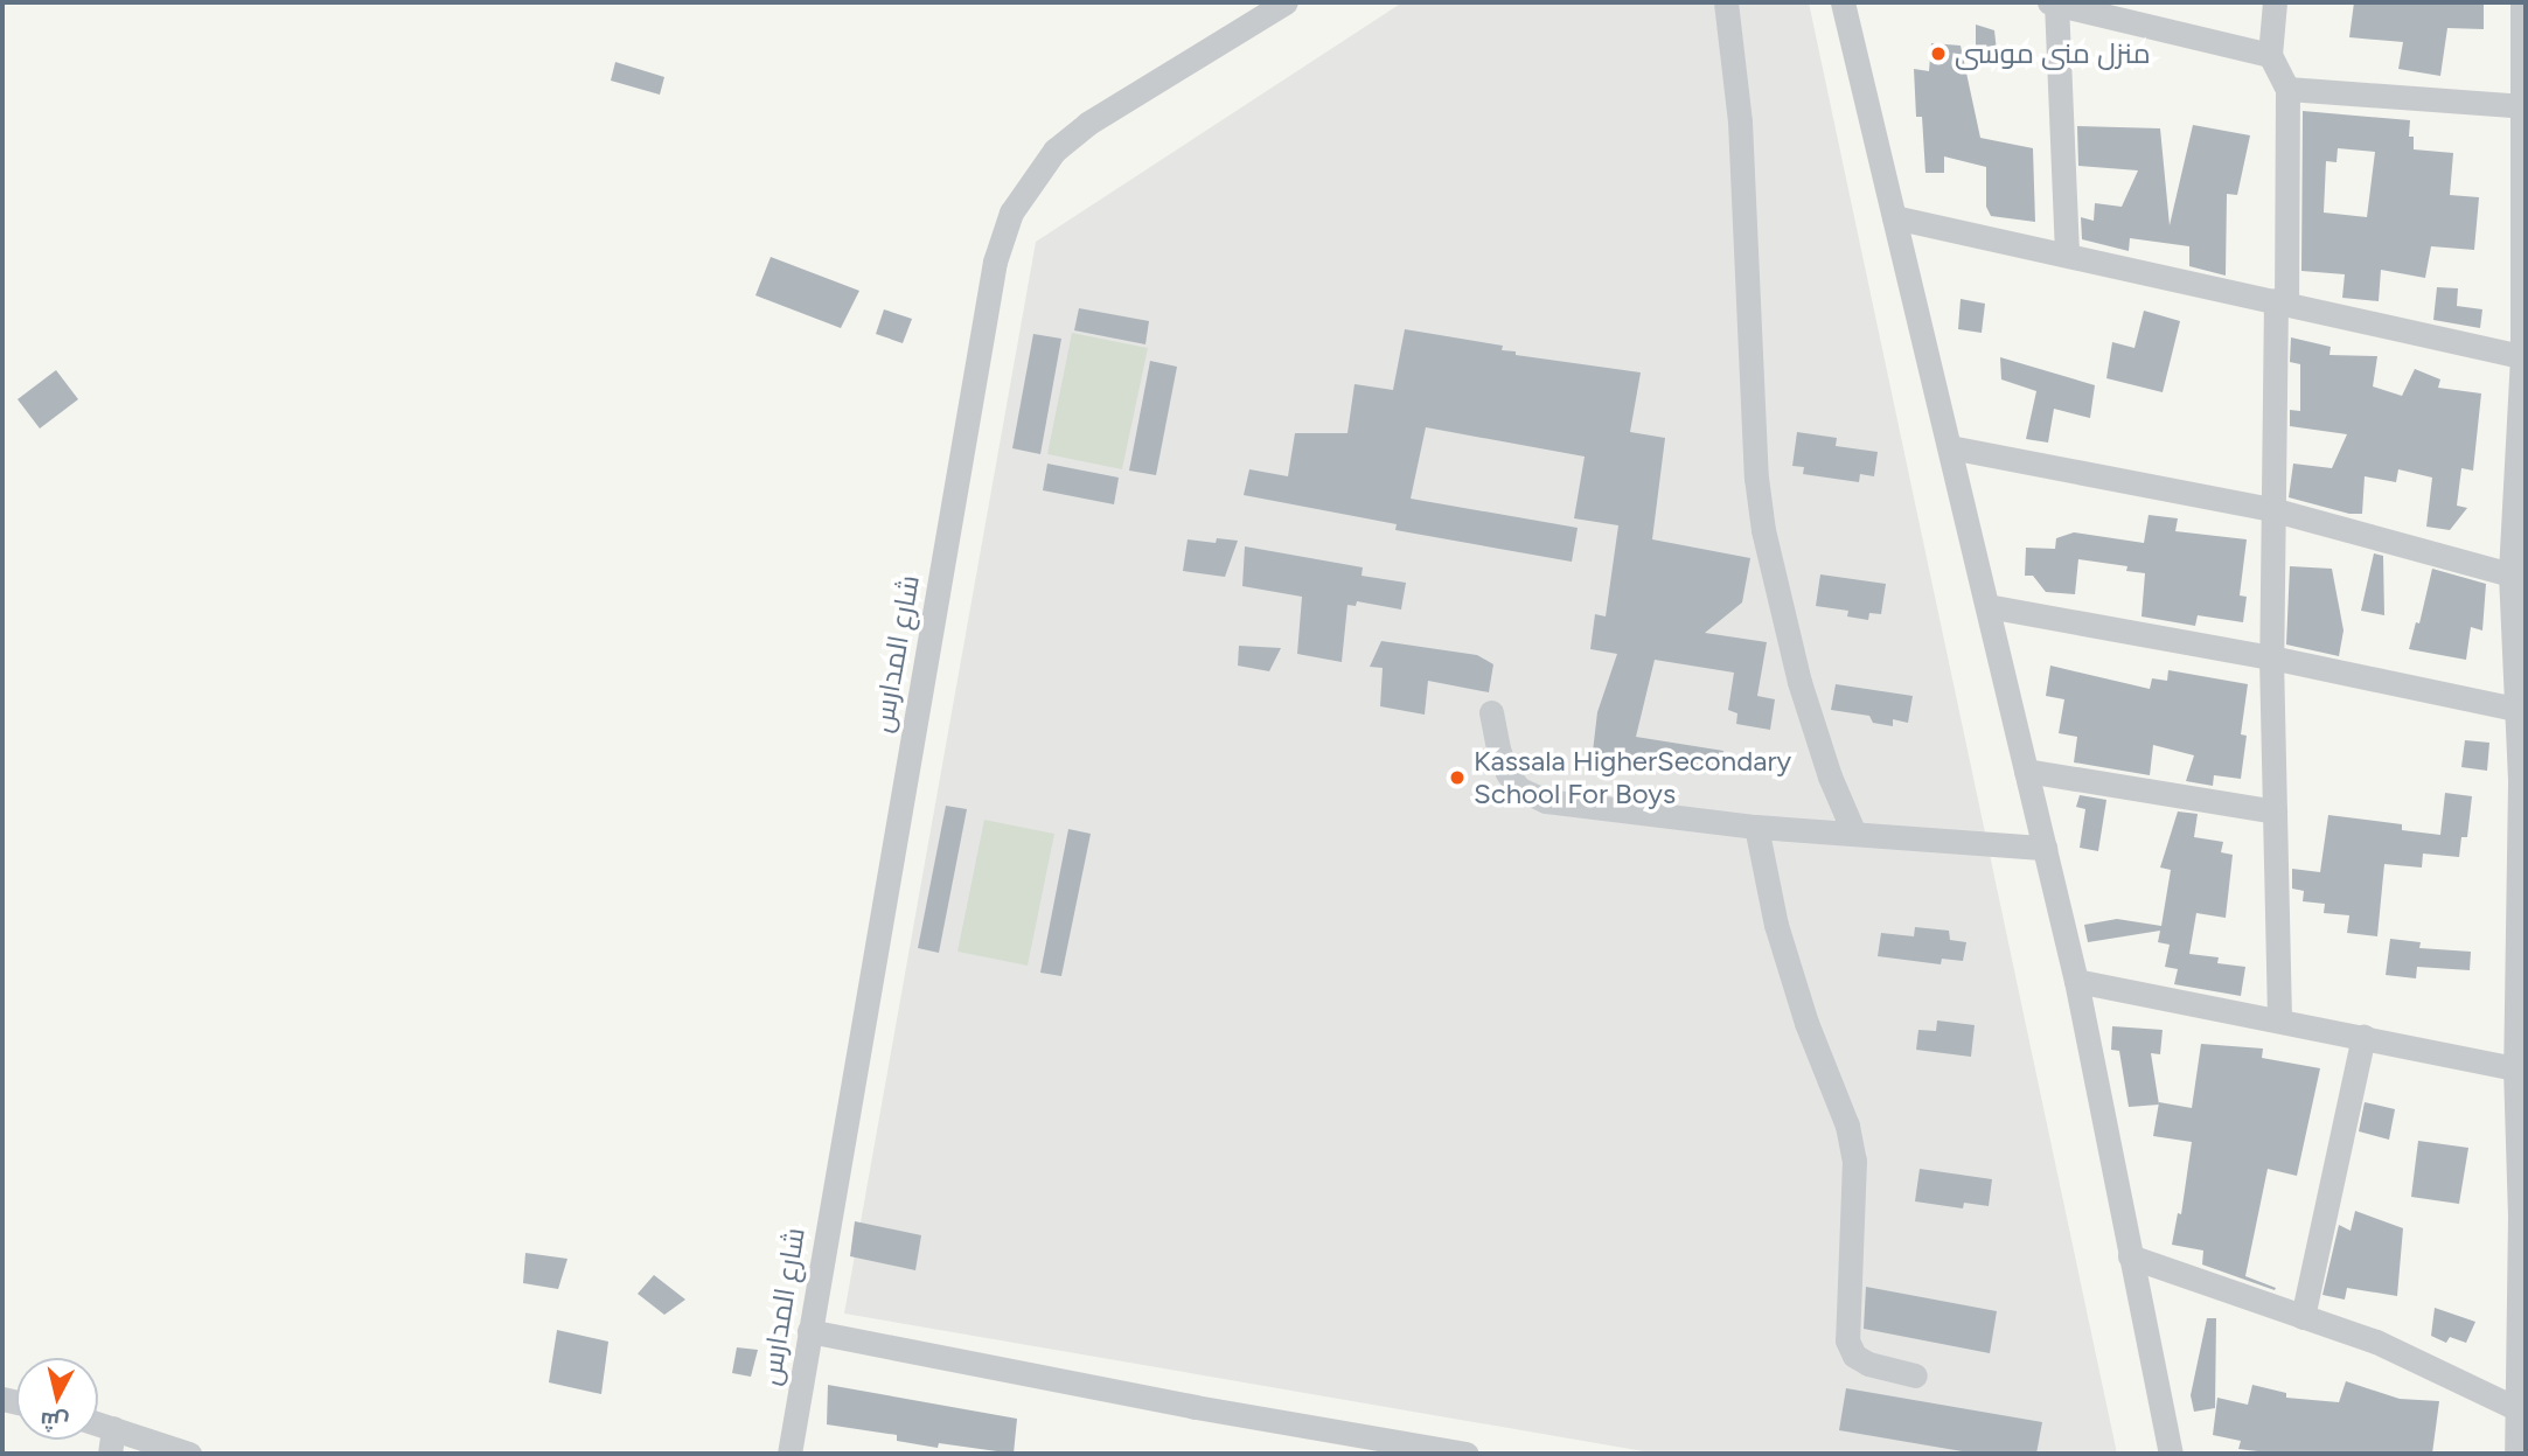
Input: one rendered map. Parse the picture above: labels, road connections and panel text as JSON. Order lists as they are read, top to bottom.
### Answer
{
  "streets": {
    "street": ["شارع المدارس"]
  },
  "places": ["منزل منى موسى", "Kassala HigherSecondary School For Boys"],
  "north": "bottom"
}
